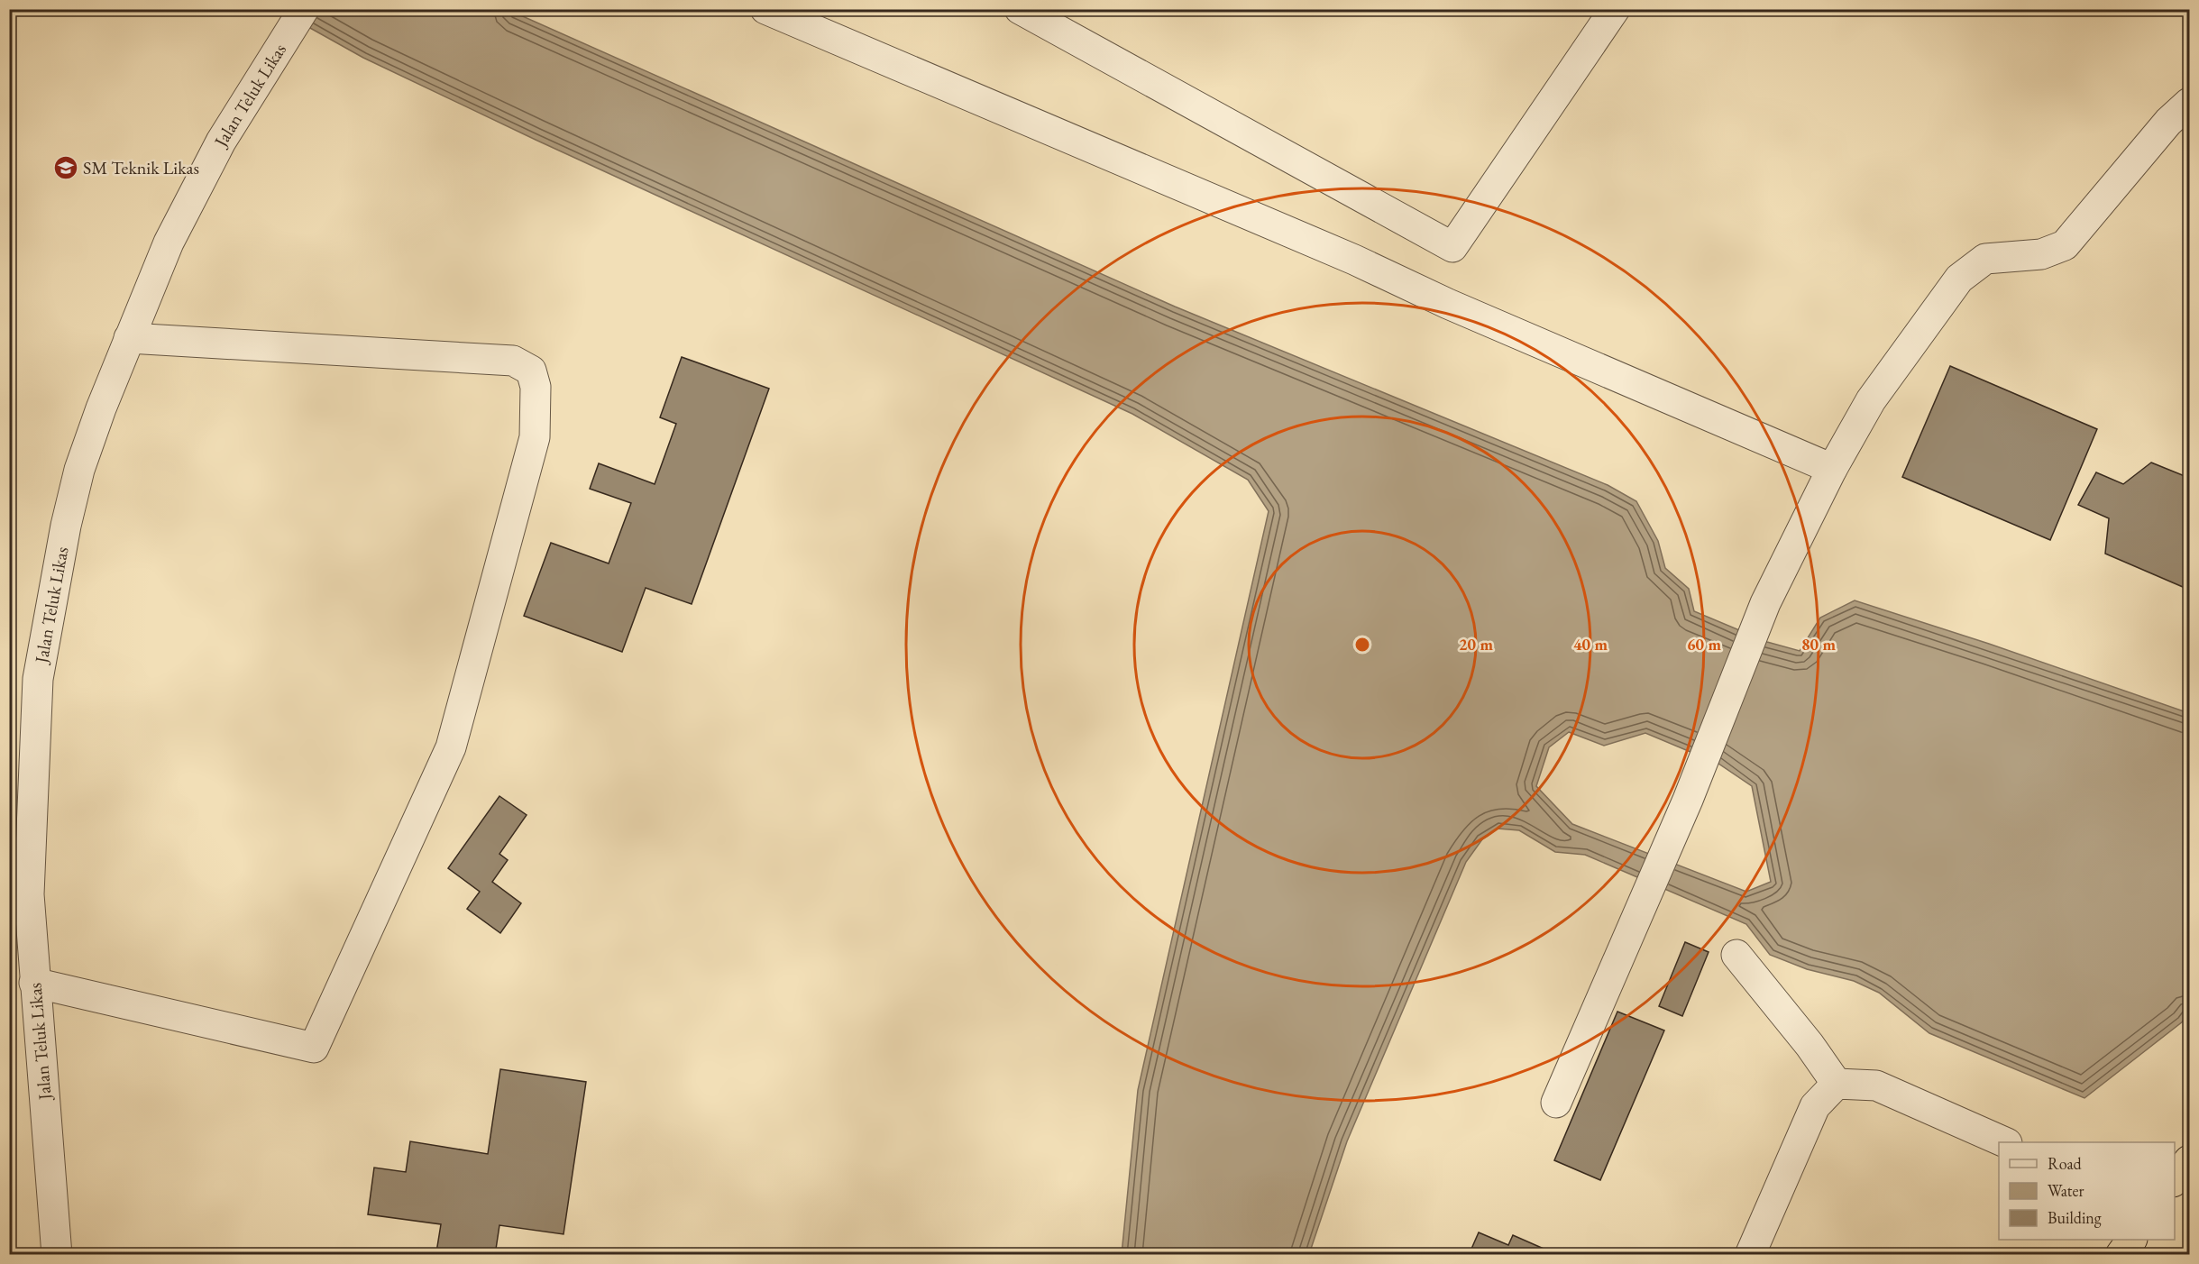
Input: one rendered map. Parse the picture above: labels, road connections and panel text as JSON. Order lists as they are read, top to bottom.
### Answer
{
  "streets": {
    "street": ["Jalan Teluk Likas"]
  },
  "places": {
    "school or university": ["SM Teknik Likas"]
  },
  "legend": ["Road", "Water", "Building"],
  "rings": [
    "20 m",
    "40 m",
    "60 m",
    "80 m"
  ]
}
